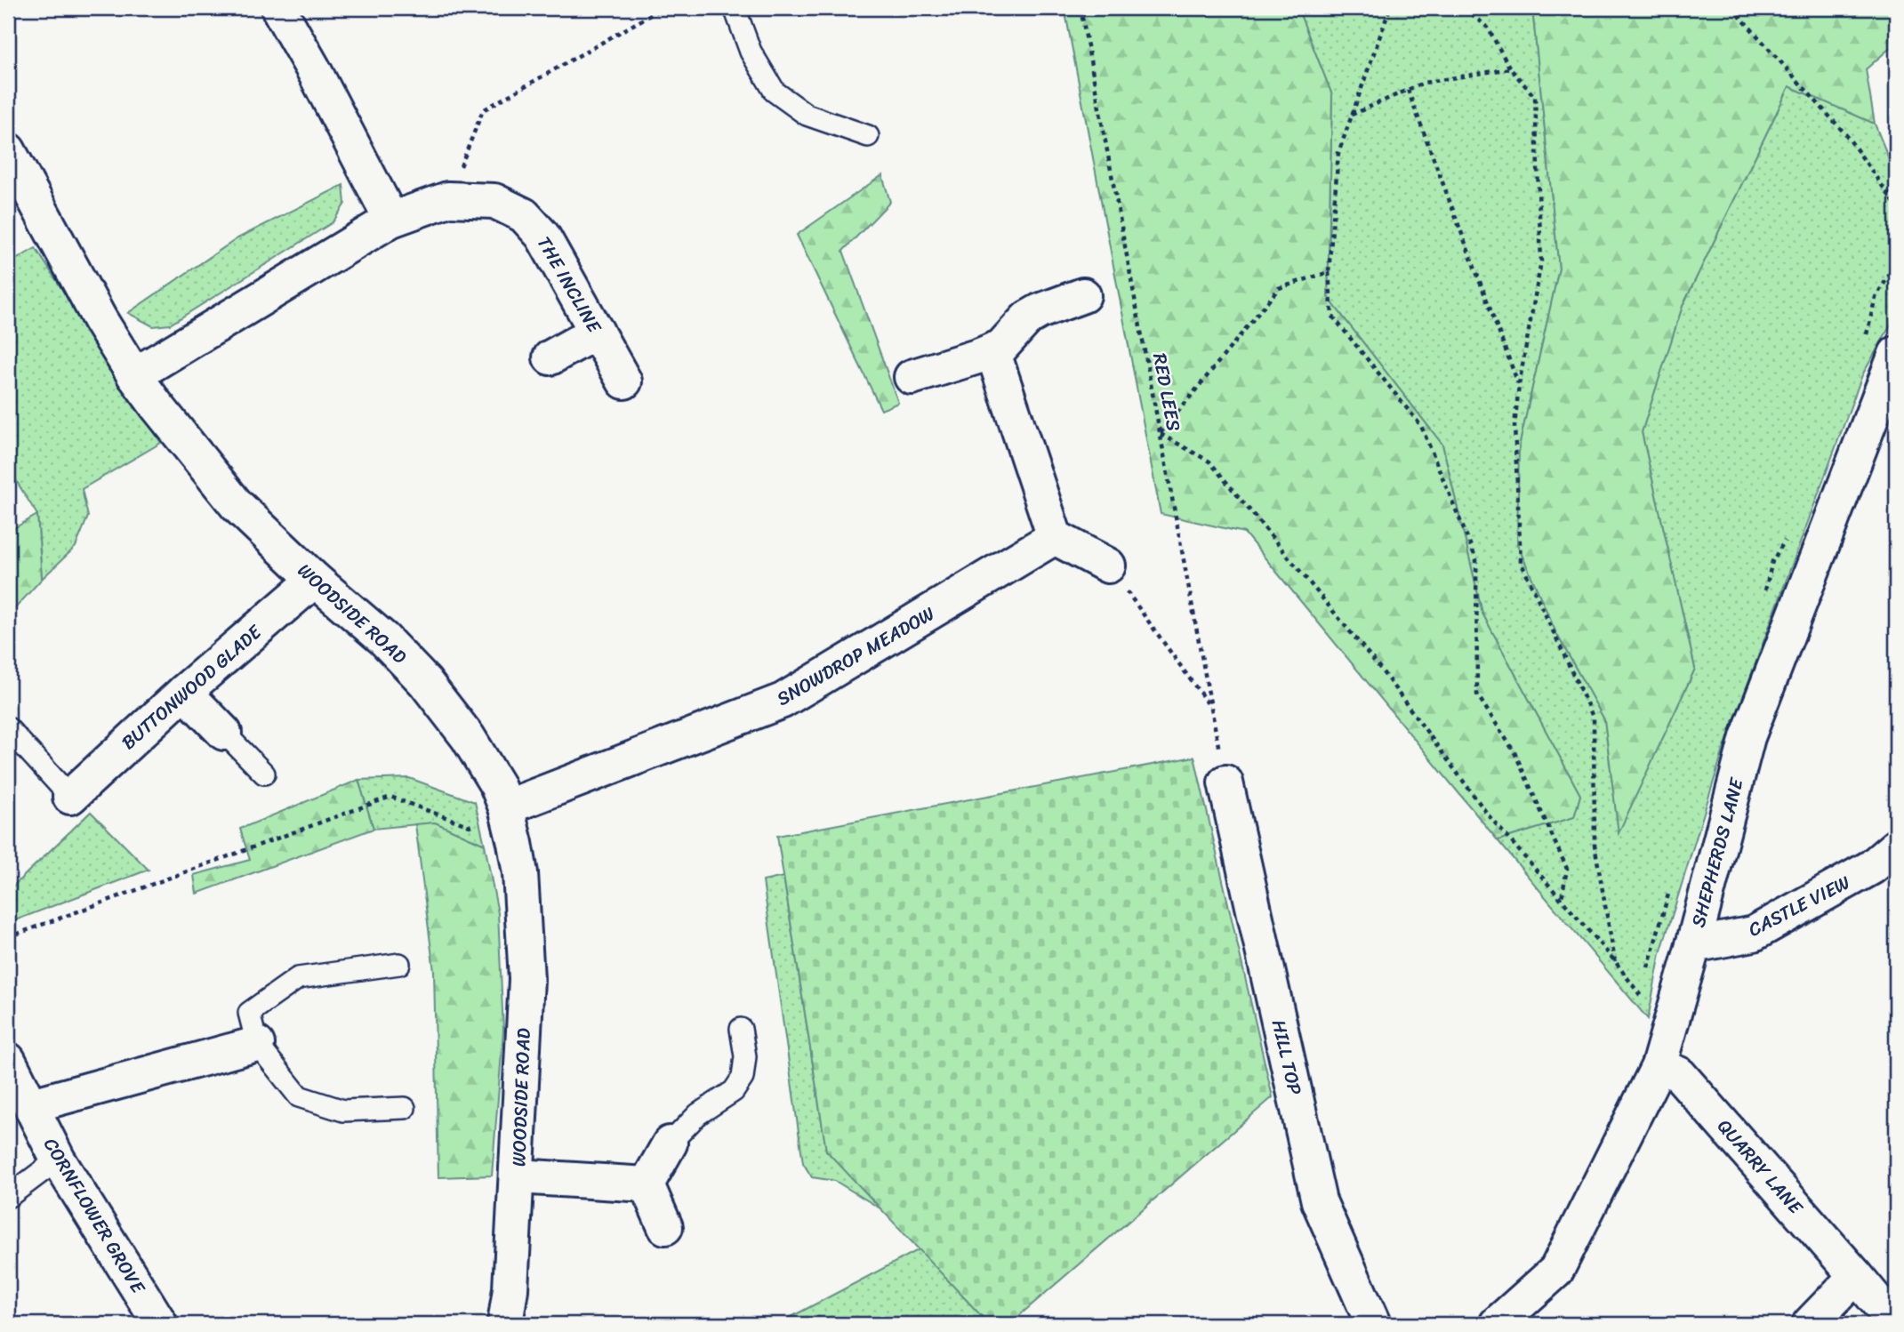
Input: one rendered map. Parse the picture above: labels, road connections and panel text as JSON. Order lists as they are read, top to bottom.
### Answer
{
  "streets": {
    "street": [
      "THE INCLINE",
      "WOODSIDE ROAD",
      "SNOWDROP MEADOW",
      "BUTTONWOOD GLADE",
      "SHEPHERDS LANE",
      "CASTLE VIEW",
      "HILL TOP",
      "QUARRY LANE",
      "CORNFLOWER GROVE"
    ],
    "path": ["RED LEES"]
  },
  "crossings": [
    ["THE INCLINE", "WOODSIDE ROAD"],
    ["RED LEES", "HILL TOP"],
    ["WOODSIDE ROAD", "SNOWDROP MEADOW"],
    ["WOODSIDE ROAD", "BUTTONWOOD GLADE"],
    ["SHEPHERDS LANE", "CASTLE VIEW"],
    ["SHEPHERDS LANE", "QUARRY LANE"]
  ]
}
